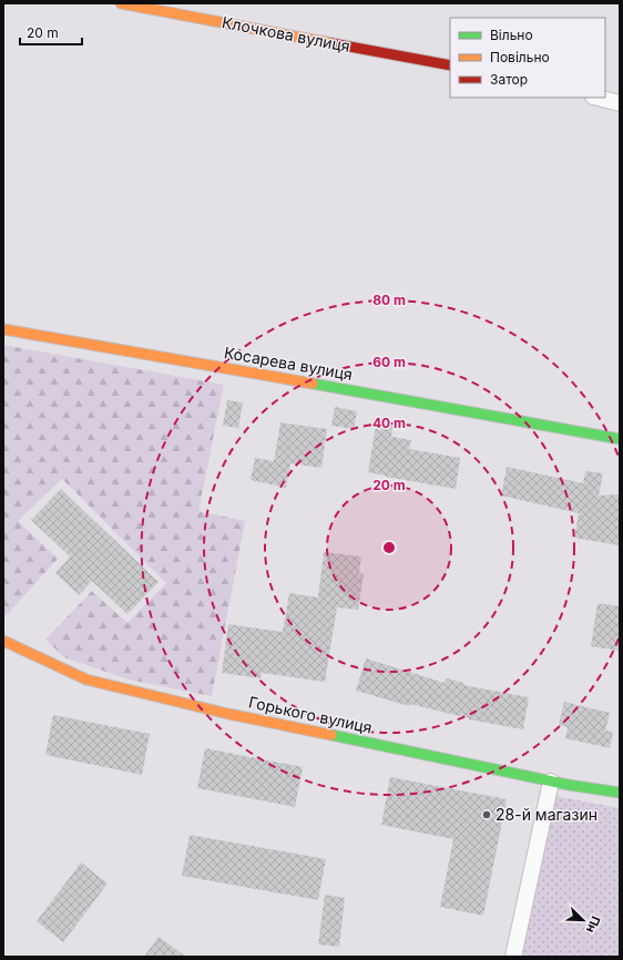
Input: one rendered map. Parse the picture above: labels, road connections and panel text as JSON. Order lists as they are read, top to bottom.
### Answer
{
  "streets": {
    "street": ["Клочкова вулиця", "Косарева вулиця", "Горького вулиця"]
  },
  "places": ["28-й магазин"],
  "legend": ["Вільно", "Повільно", "Затор"],
  "scale_bar": "20 m",
  "north": "bottom right",
  "rings": [
    "80 m",
    "60 m",
    "40 m",
    "20 m"
  ]
}
